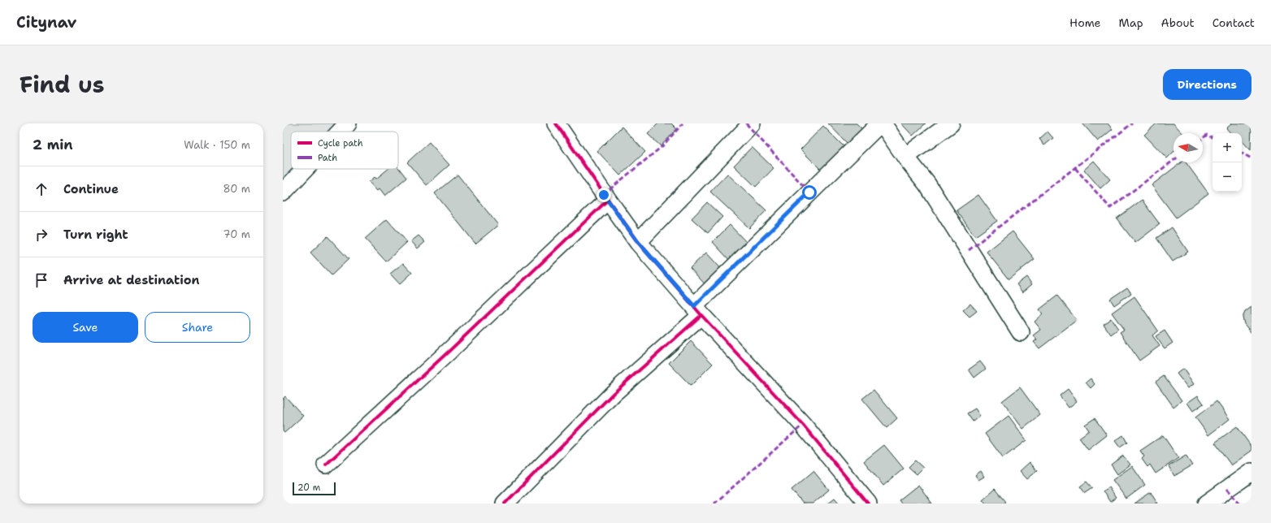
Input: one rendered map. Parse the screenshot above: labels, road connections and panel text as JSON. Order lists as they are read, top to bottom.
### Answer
{
  "legend": ["Cycle path", "Path"],
  "scale_bar": "20 m",
  "north": "left",
  "page": {
    "header": "Citynav",
    "nav": [
      "Home",
      "Map",
      "About",
      "Contact"
    ],
    "title": "Find us",
    "buttons": [
      "Directions",
      ["Save", "Share"]
    ],
    "heading": ["2 min", "Walk · 150 m"],
    "map_buttons": ["+", "−"],
    "list": [
      ["Continue", "80 m"],
      ["Turn right", "70 m"],
      "Arrive at destination"
    ],
    "scale": "20 m"
  }
}
